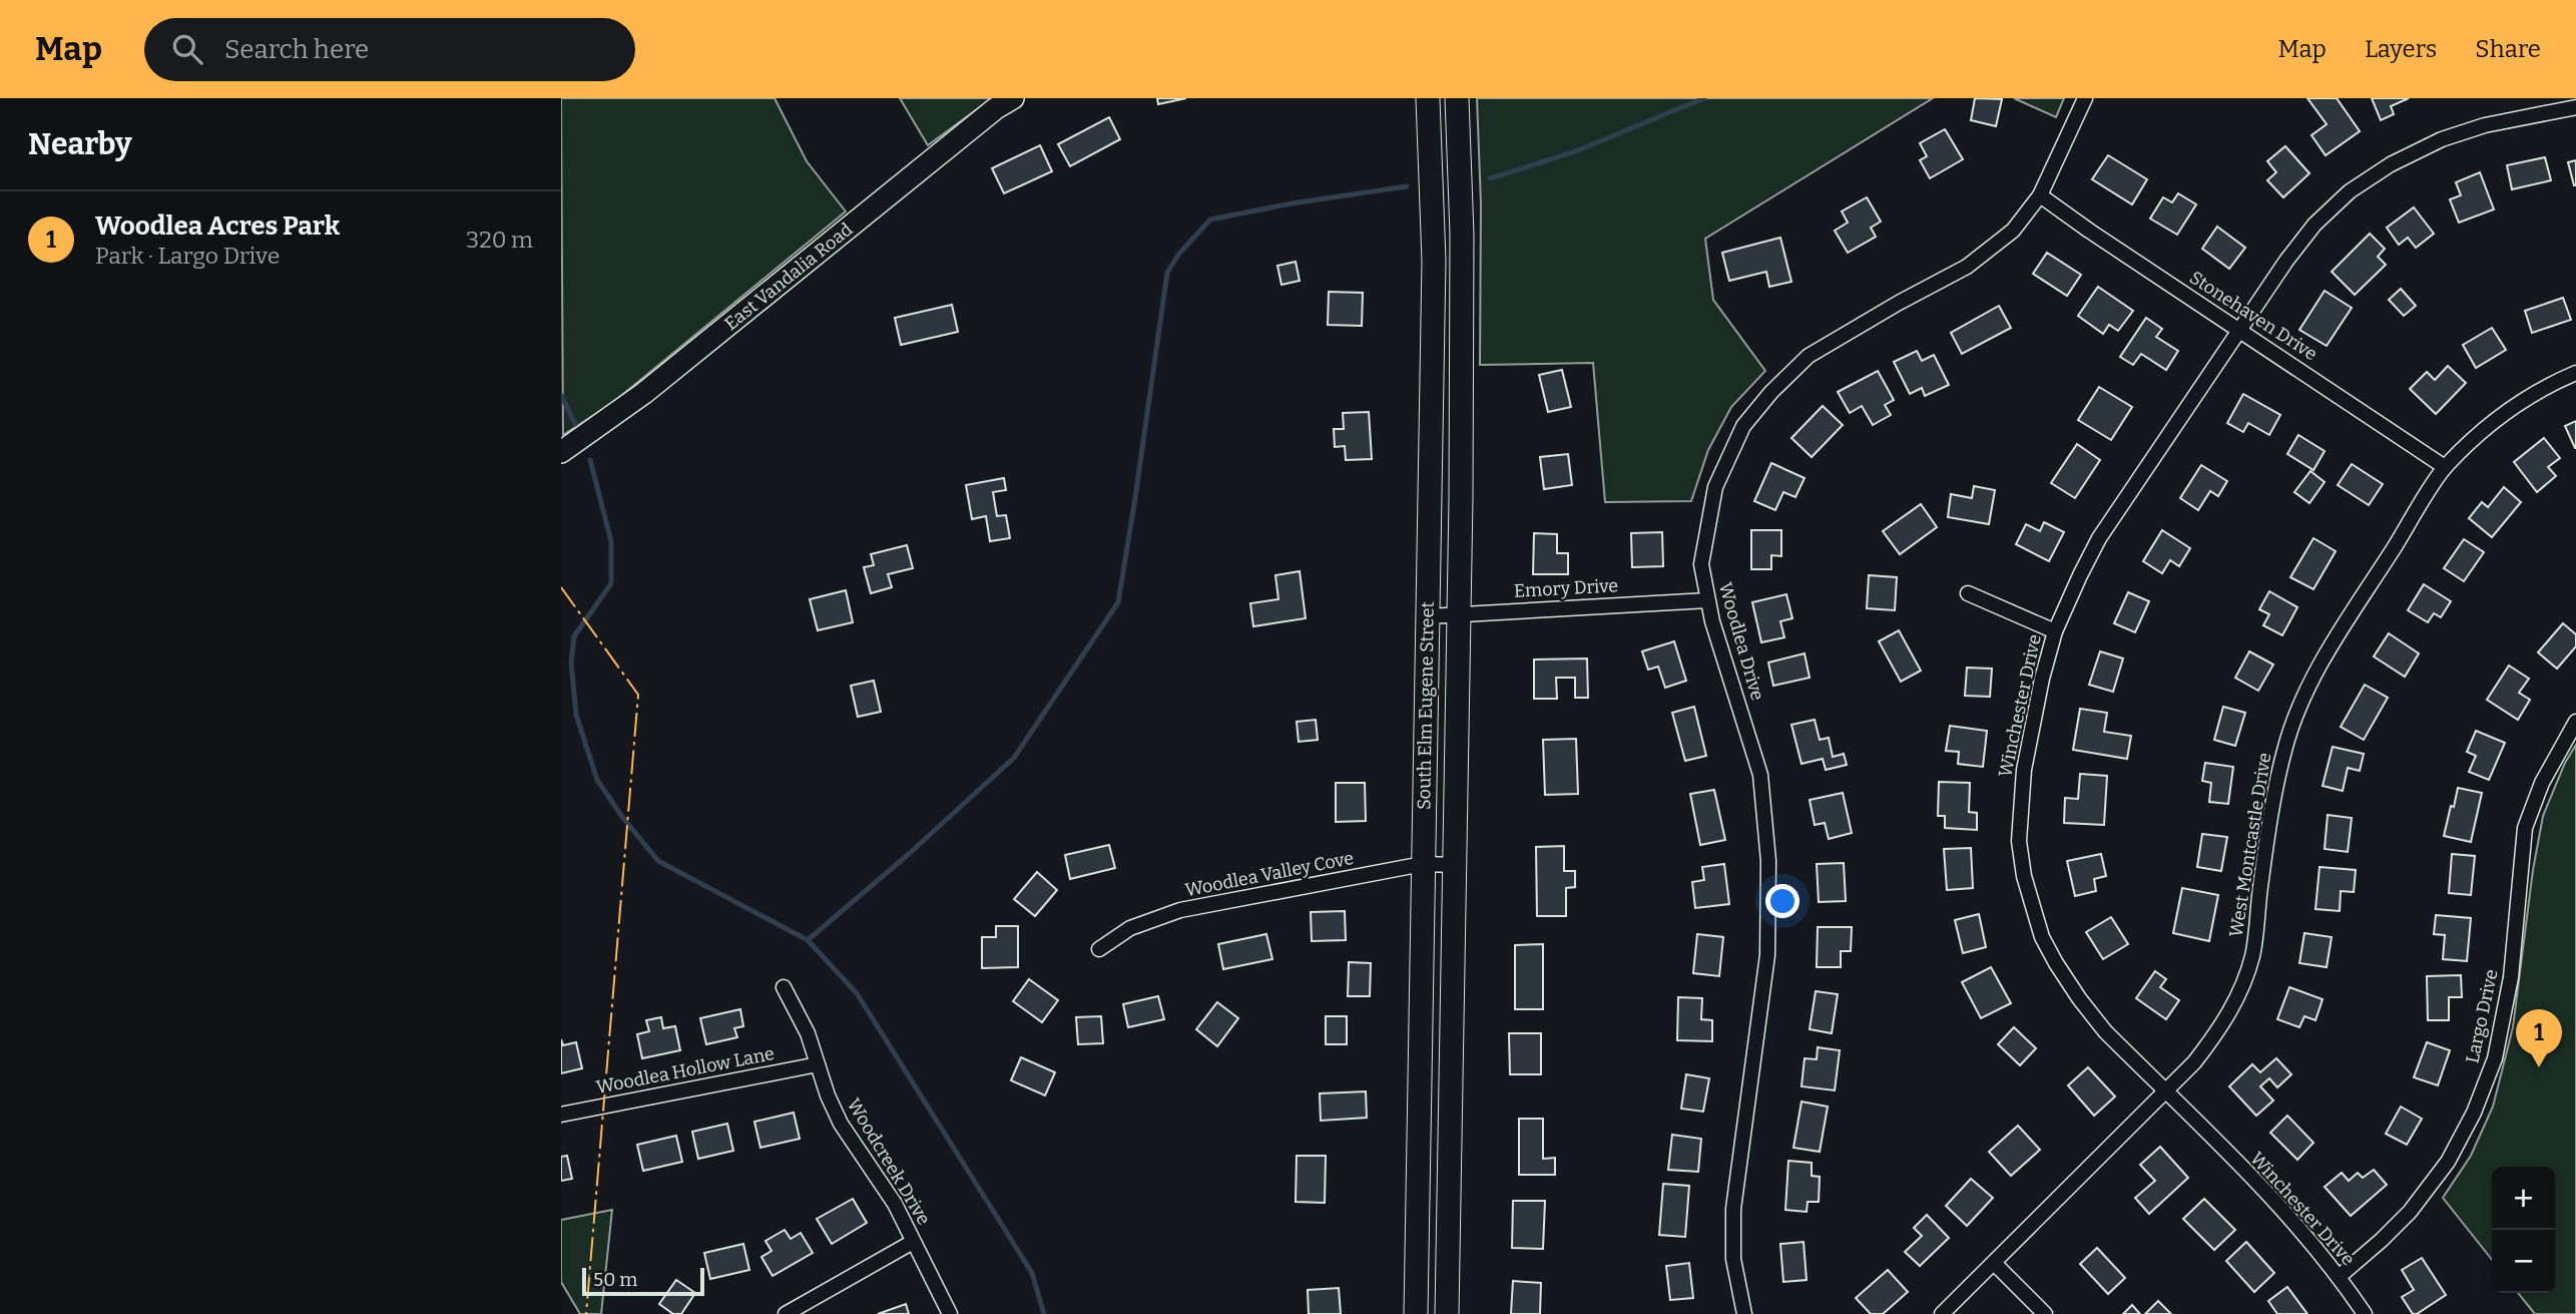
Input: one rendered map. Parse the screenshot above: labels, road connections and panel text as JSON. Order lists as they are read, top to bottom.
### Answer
{
  "streets": {
    "main road": ["South Elm Eugene Street"],
    "street": [
      "East Vandalia Road",
      "Stonehaven Drive",
      "Emory Drive",
      "Woodlea Drive",
      "Winchester Drive",
      "West Montcastle Drive",
      "Woodlea Valley Cove",
      "Largo Drive",
      "Woodlea Hollow Lane",
      "Woodcreek Drive"
    ]
  },
  "crossings": [
    ["Stonehaven Drive", "Woodlea Drive"],
    ["Stonehaven Drive", "Winchester Drive"],
    ["Stonehaven Drive", "West Montcastle Drive"],
    ["Emory Drive", "Woodlea Drive"],
    ["Emory Drive", "South Elm Eugene Street"],
    ["South Elm Eugene Street", "Woodlea Valley Cove"],
    ["Winchester Drive", "West Montcastle Drive"],
    ["Winchester Drive", "Largo Drive"],
    ["Woodlea Hollow Lane", "Woodcreek Drive"]
  ],
  "scale_bar": "50 m",
  "page": {
    "header": "Map",
    "search": "Search here",
    "nav": ["Map", "Layers", "Share"],
    "heading": "Nearby",
    "list": [
      {
        "mark": "1",
        "name": "Woodlea Acres Park",
        "note": "Park · Largo Drive",
        "value": "320 m"
      }
    ],
    "pins": "1",
    "map_buttons": ["+", "−"],
    "scale": "50 m"
  }
}
